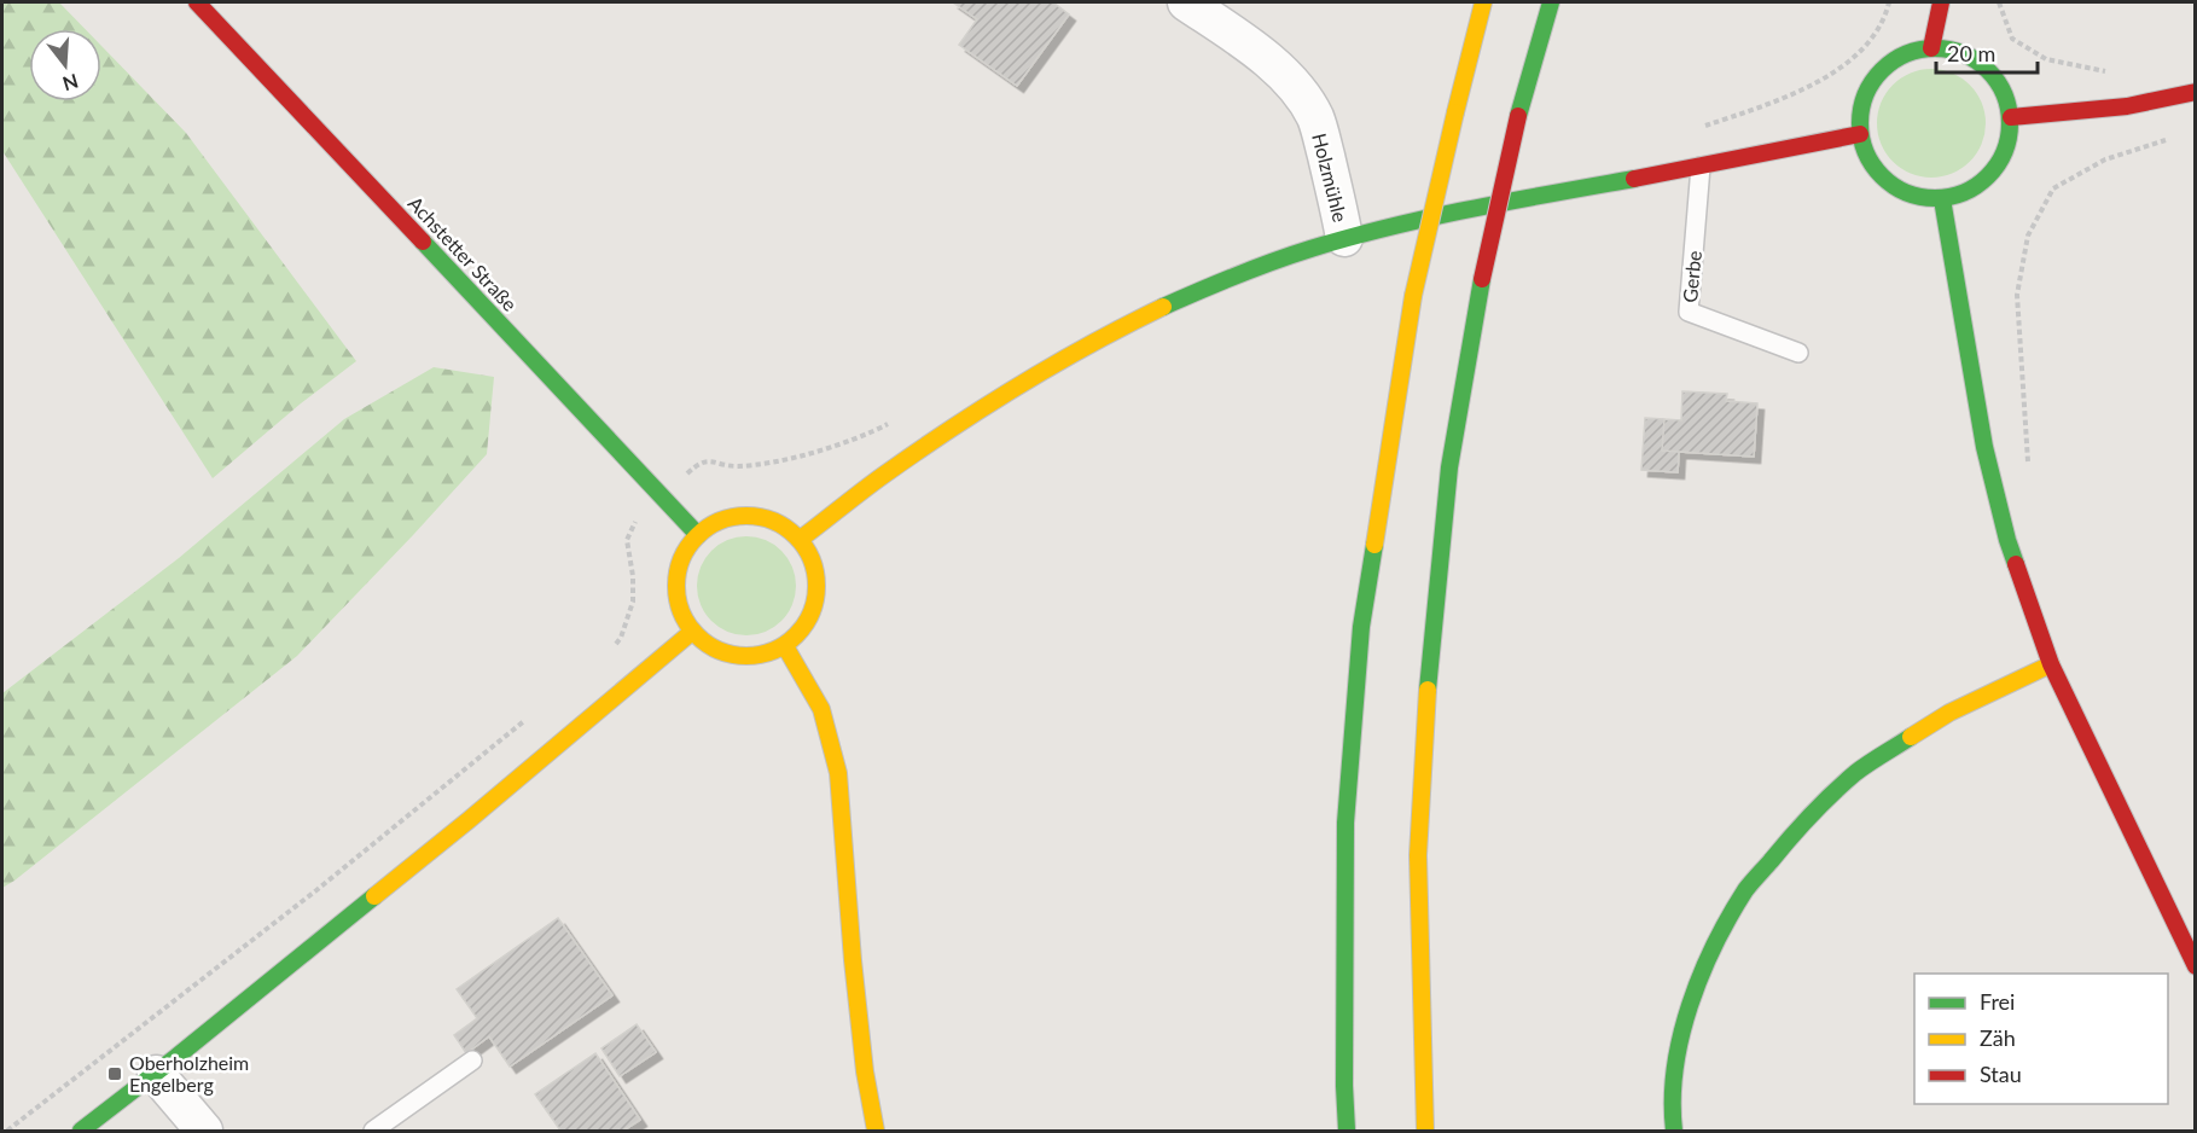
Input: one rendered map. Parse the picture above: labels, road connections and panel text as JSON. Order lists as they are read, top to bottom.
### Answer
{
  "streets": {
    "main road": ["Achstetter Straße"],
    "street": ["Holzmühle"],
    "lane": ["Gerbe"]
  },
  "places": {
    "transit": ["Oberholzheim Engelberg"]
  },
  "legend": ["Frei", "Zäh", "Stau"],
  "scale_bar": "20 m",
  "north": "bottom"
}
